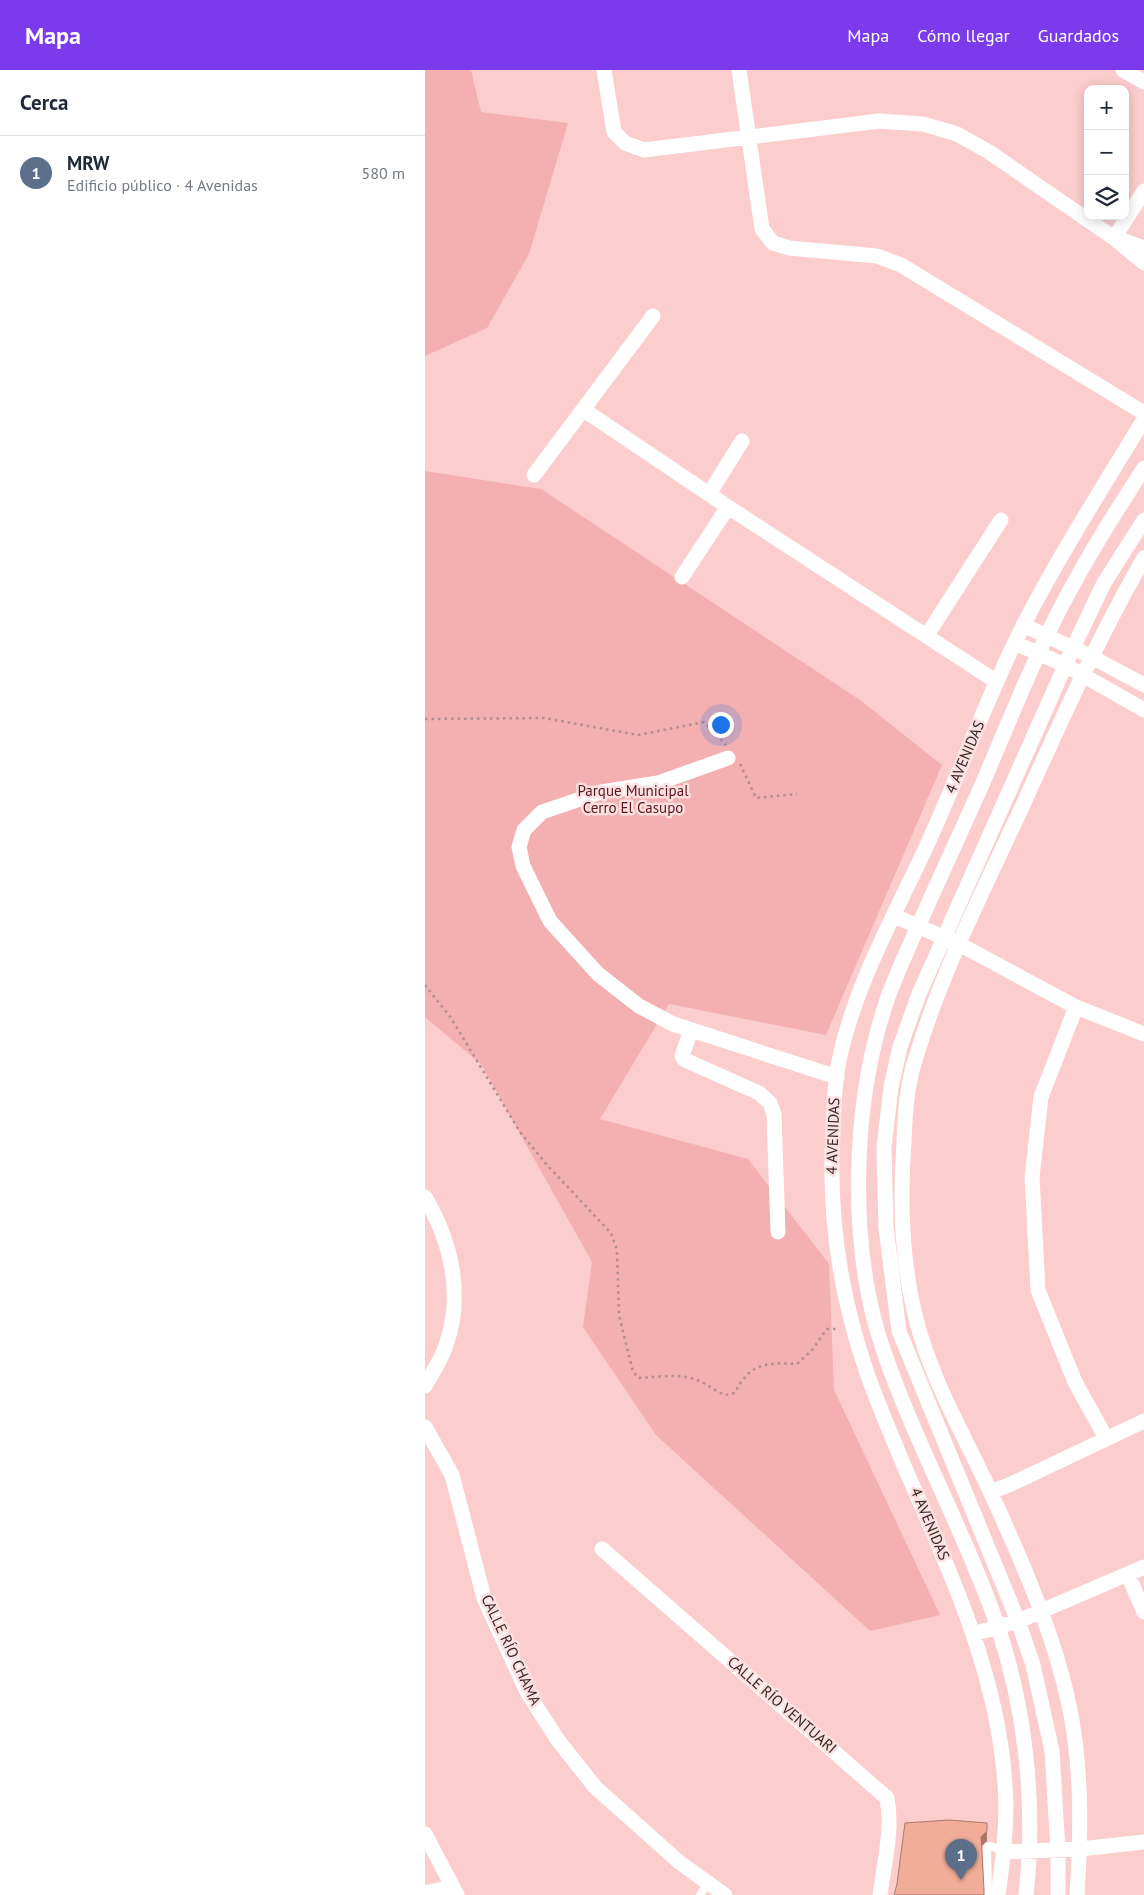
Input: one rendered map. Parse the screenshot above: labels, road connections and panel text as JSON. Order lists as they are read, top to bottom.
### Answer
{
  "streets": {
    "street": ["4 AVENIDAS", "CALLE RÍO CHAMA", "CALLE RÍO VENTUARI"]
  },
  "parks": ["Parque Municipal Cerro El Casupo"],
  "page": {
    "header": "Mapa",
    "nav": ["Mapa", "Cómo llegar", "Guardados"],
    "heading": "Cerca",
    "map_buttons": ["+", "−"],
    "list": [
      {
        "mark": "1",
        "name": "MRW",
        "note": "Edificio público · 4 Avenidas",
        "value": "580 m"
      }
    ],
    "pins": "1"
  }
}
